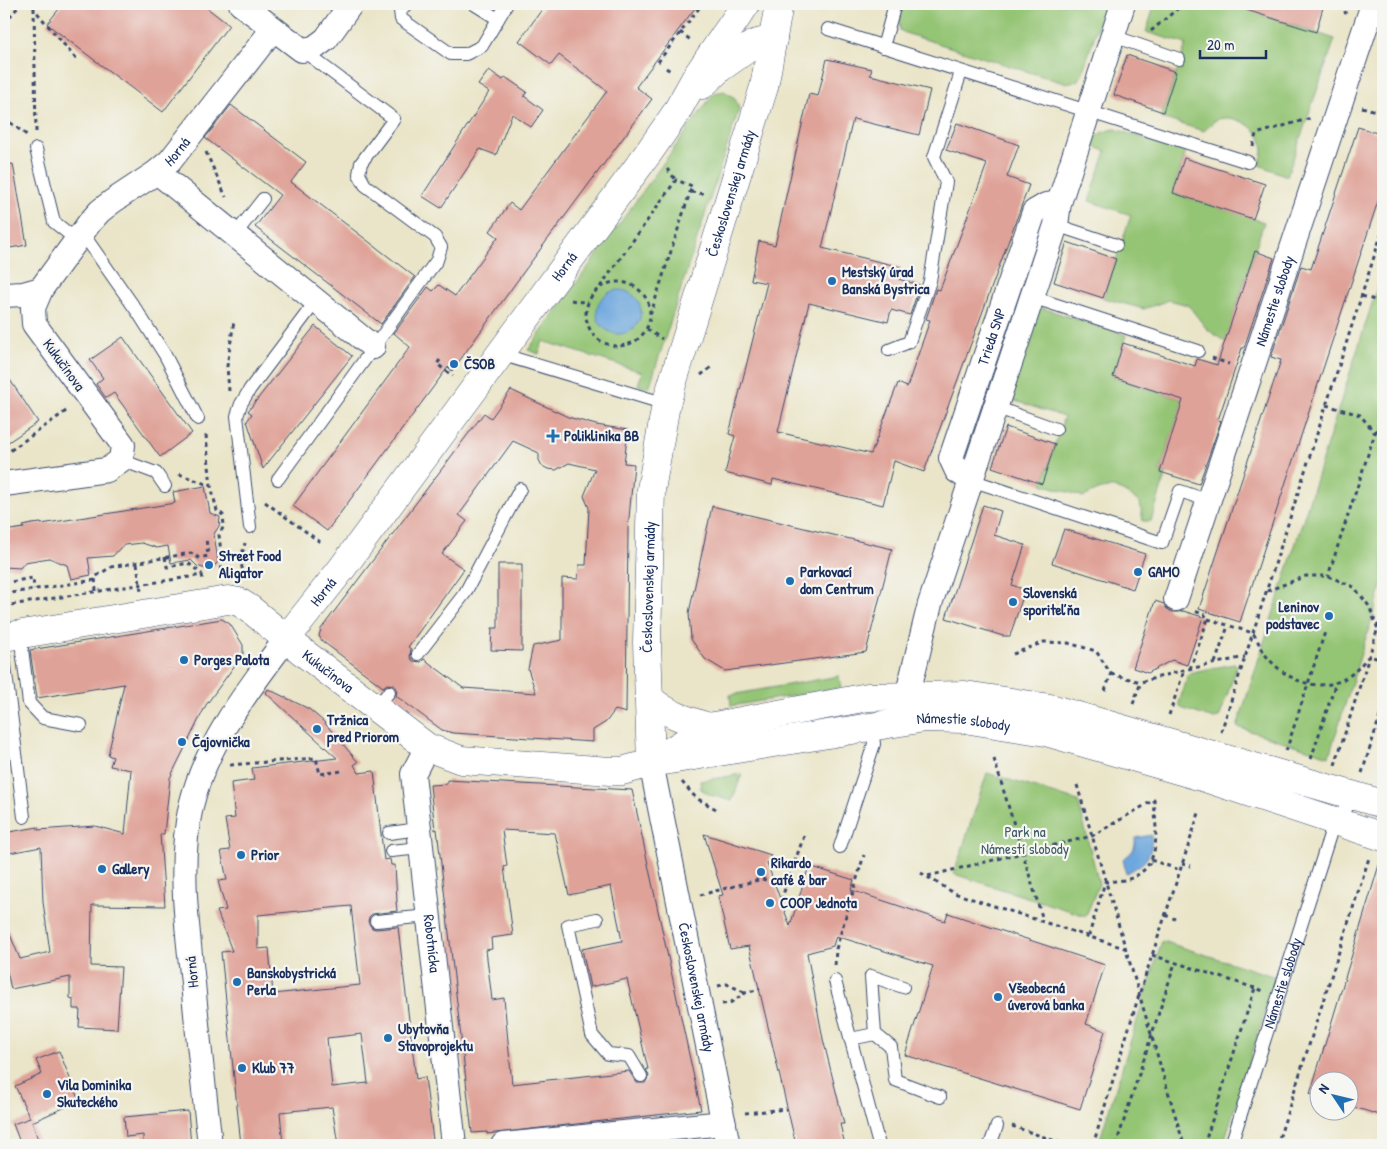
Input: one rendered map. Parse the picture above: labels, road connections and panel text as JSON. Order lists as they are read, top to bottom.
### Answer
{
  "streets": {
    "street": [
      "Horná",
      "Československej armády",
      "Námestie slobody",
      "Trieda SNP",
      "Kukučínova",
      "Robotnícka"
    ]
  },
  "crossings": [
    ["Horná", "Československej armády"],
    ["Horná", "Kukučínova"],
    ["Československej armády", "Námestie slobody"],
    ["Československej armády", "Kukučínova"],
    ["Námestie slobody", "Trieda SNP"],
    ["Námestie slobody", "Kukučínova"],
    ["Kukučínova", "Robotnícka"]
  ],
  "parks": ["Park na Námestí slobody"],
  "places": {
    "other": [
      "Mestský úrad Banská Bystrica",
      "ČSOB",
      "Street Food Aligator",
      "GAMO",
      "Parkovací dom Centrum",
      "Slovenská sporiteľňa",
      "Leninov podstavec",
      "Porges Palota",
      "Tržnica pred Priorom",
      "Čajovnička",
      "Prior",
      "Gallery",
      "Rikardo café & bar",
      "COOP Jednota",
      "Banskobystrická Perla",
      "Všeobecná úverová banka",
      "Ubytovňa Stavoprojektu",
      "Klub 77",
      "Vila Dominika Skuteckého"
    ],
    "health": ["Poliklinika BB"]
  },
  "scale_bar": "20 m",
  "north": "top left"
}
